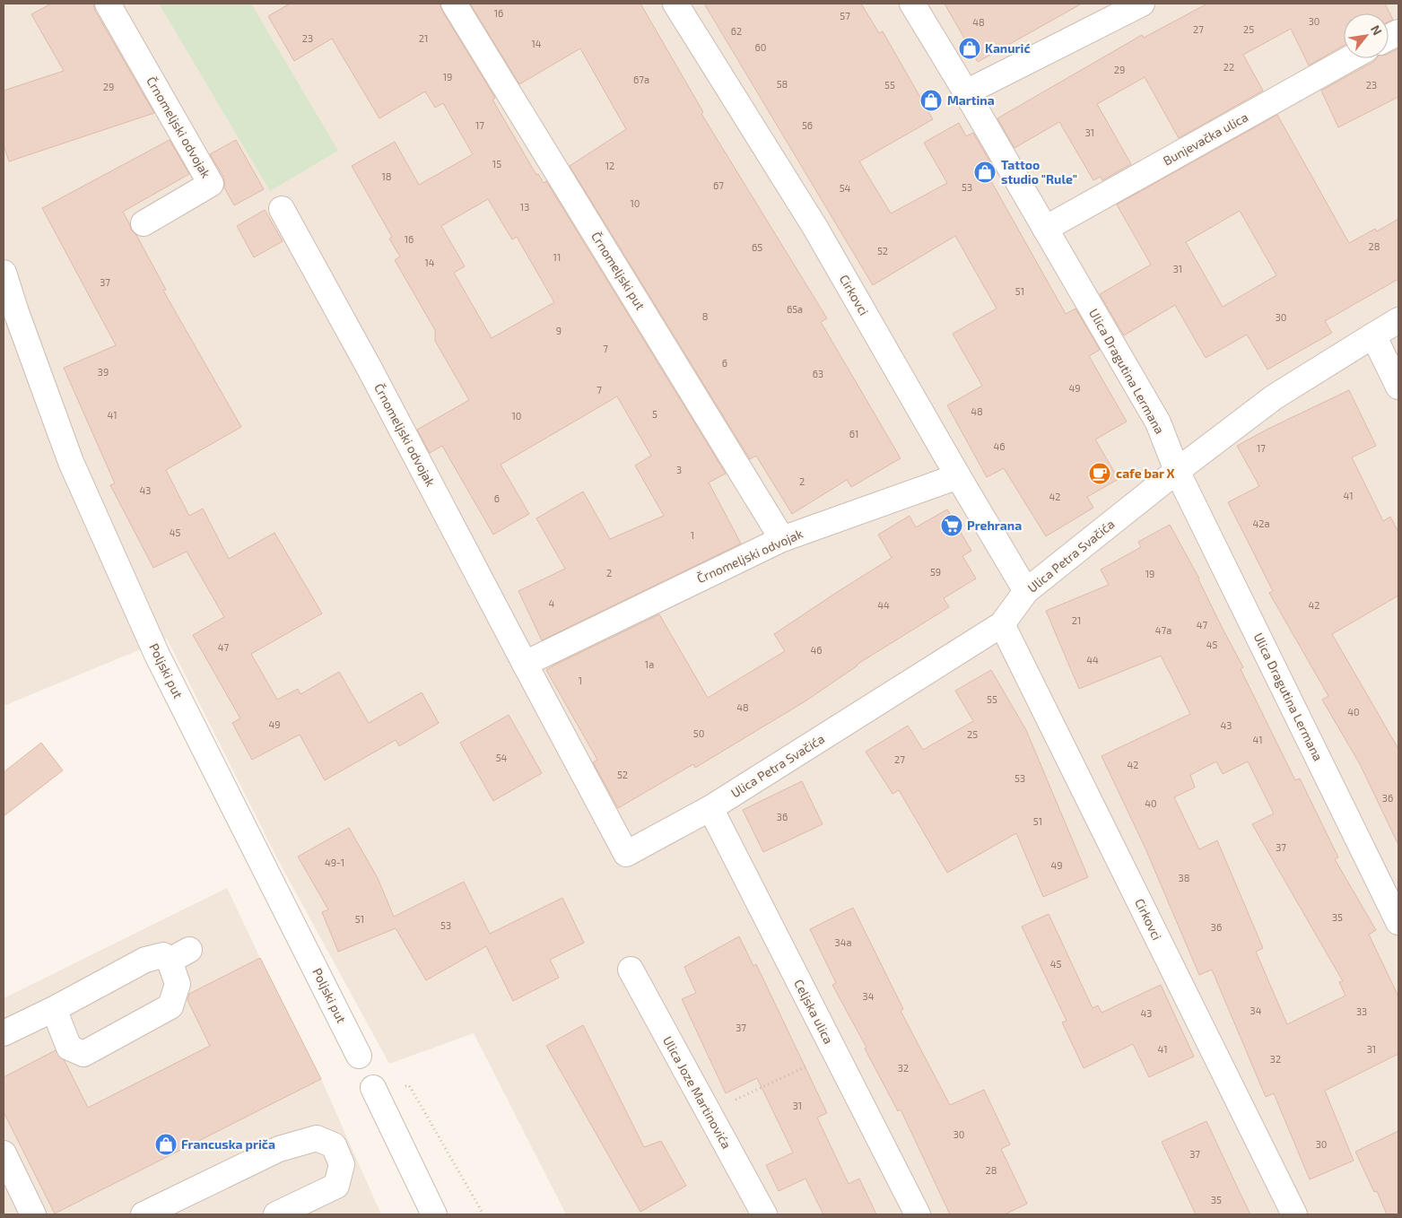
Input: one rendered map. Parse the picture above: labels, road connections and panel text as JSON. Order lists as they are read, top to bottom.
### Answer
{
  "streets": {
    "street": [
      "Črnomeljski odvojak",
      "Bunjevačka ulica",
      "Črnomeljski put",
      "Cirkovci",
      "Ulica Dragutina Lermana",
      "Ulica Petra Svačića",
      "Poljski put",
      "Celjska ulica",
      "Ulica Joze Martinovića"
    ]
  },
  "crossings": [
    ["Črnomeljski odvojak", "Črnomeljski put"],
    ["Črnomeljski odvojak", "Cirkovci"],
    ["Črnomeljski odvojak", "Ulica Petra Svačića"],
    ["Bunjevačka ulica", "Ulica Dragutina Lermana"],
    ["Cirkovci", "Ulica Petra Svačića"],
    ["Ulica Dragutina Lermana", "Ulica Petra Svačića"],
    ["Ulica Petra Svačića", "Celjska ulica"]
  ],
  "places": {
    "shop": [
      "Kanurić",
      "Martina",
      "Tattoo studio \"Rule\"",
      "Francuska priča"
    ],
    "cafe": ["cafe bar X"],
    "supermarket": ["Prehrana"]
  },
  "house_numbers": [
    "16",
    "57",
    "30",
    "48",
    "27",
    "25",
    "62",
    "23",
    "21",
    "14",
    "60",
    "22",
    "29",
    "19",
    "67a",
    "58",
    "55",
    "23",
    "29",
    "17",
    "56",
    "31",
    "15",
    "12",
    "18",
    "67",
    "53",
    "54",
    "10",
    "13",
    "16",
    "28",
    "65",
    "52",
    "11",
    "14",
    "31",
    "37",
    "51",
    "65a",
    "8",
    "30",
    "9",
    "7",
    "6",
    "39",
    "63",
    "49",
    "7",
    "48",
    "5",
    "41",
    "10",
    "61",
    "46",
    "17",
    "3",
    "2",
    "43",
    "41",
    "42",
    "6",
    "42a",
    "45",
    "1",
    "59",
    "2",
    "19",
    "4",
    "44",
    "42",
    "21",
    "47",
    "47a",
    "45",
    "47",
    "46",
    "44",
    "1a",
    "1",
    "55",
    "48",
    "40",
    "49",
    "43",
    "50",
    "25",
    "41",
    "54",
    "27",
    "42",
    "52",
    "53",
    "36",
    "40",
    "36",
    "51",
    "37",
    "49-1",
    "49",
    "38",
    "35",
    "51",
    "53",
    "36",
    "34a",
    "45",
    "34",
    "34",
    "33",
    "43",
    "37",
    "41",
    "31",
    "32",
    "32",
    "31",
    "30",
    "30",
    "37",
    "28",
    "35"
  ],
  "north": "top right"
}
